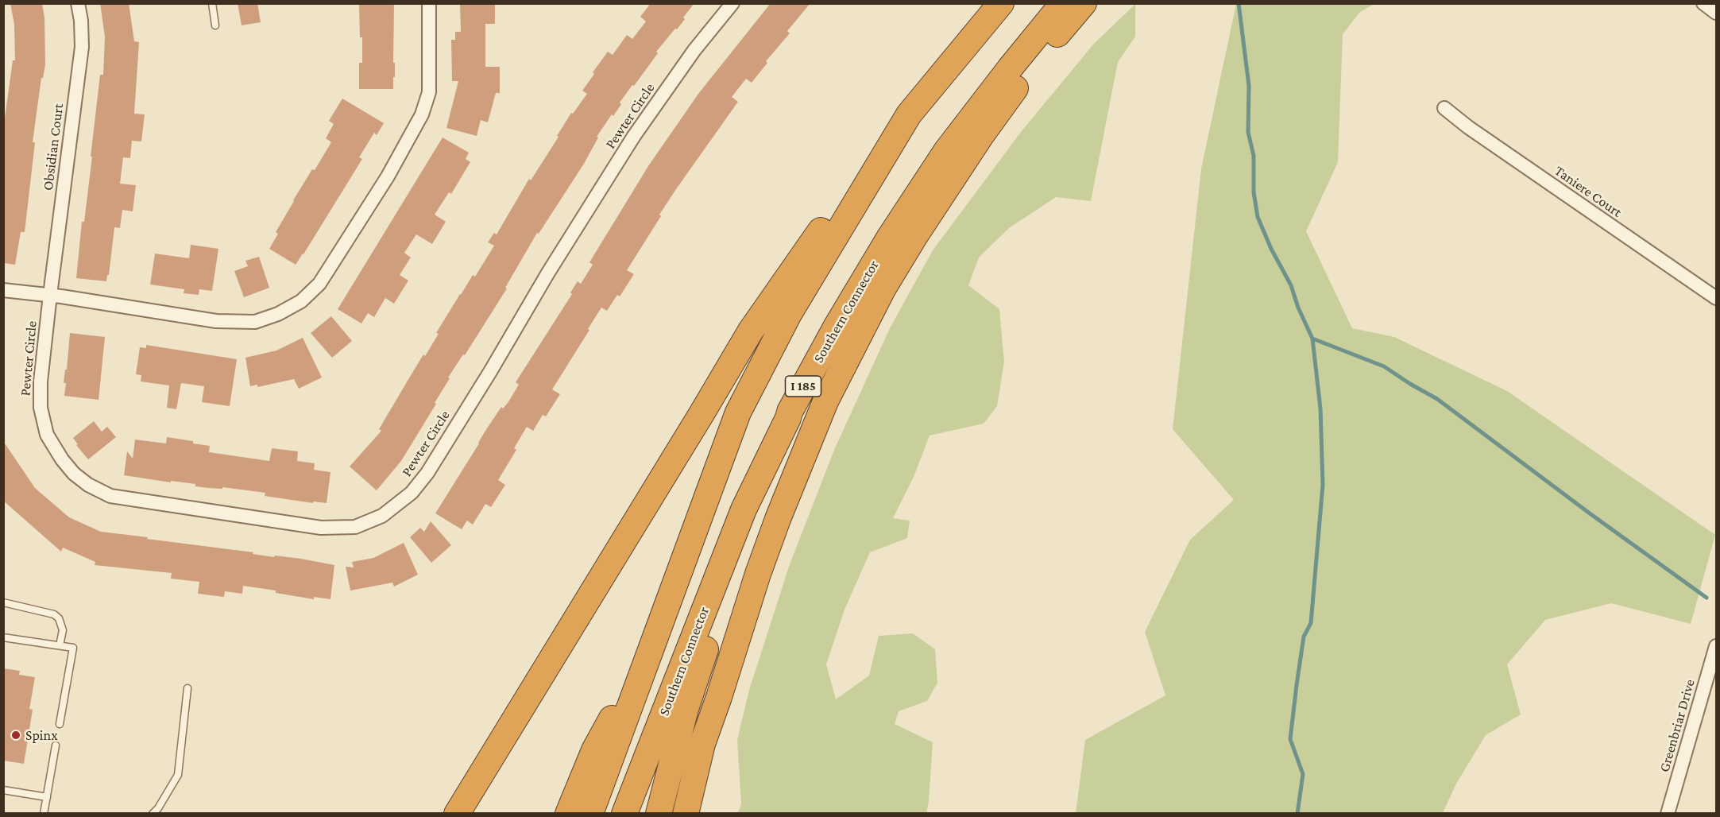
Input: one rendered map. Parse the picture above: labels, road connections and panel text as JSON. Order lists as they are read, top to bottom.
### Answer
{
  "streets": {
    "highway": ["Southern Connector", "I 185"],
    "street": [
      "Pewter Circle",
      "Obsidian Court",
      "Taniere Court",
      "Greenbriar Drive"
    ]
  },
  "crossings": [
    ["Pewter Circle", "Obsidian Court"]
  ],
  "places": ["Spinx"]
}
